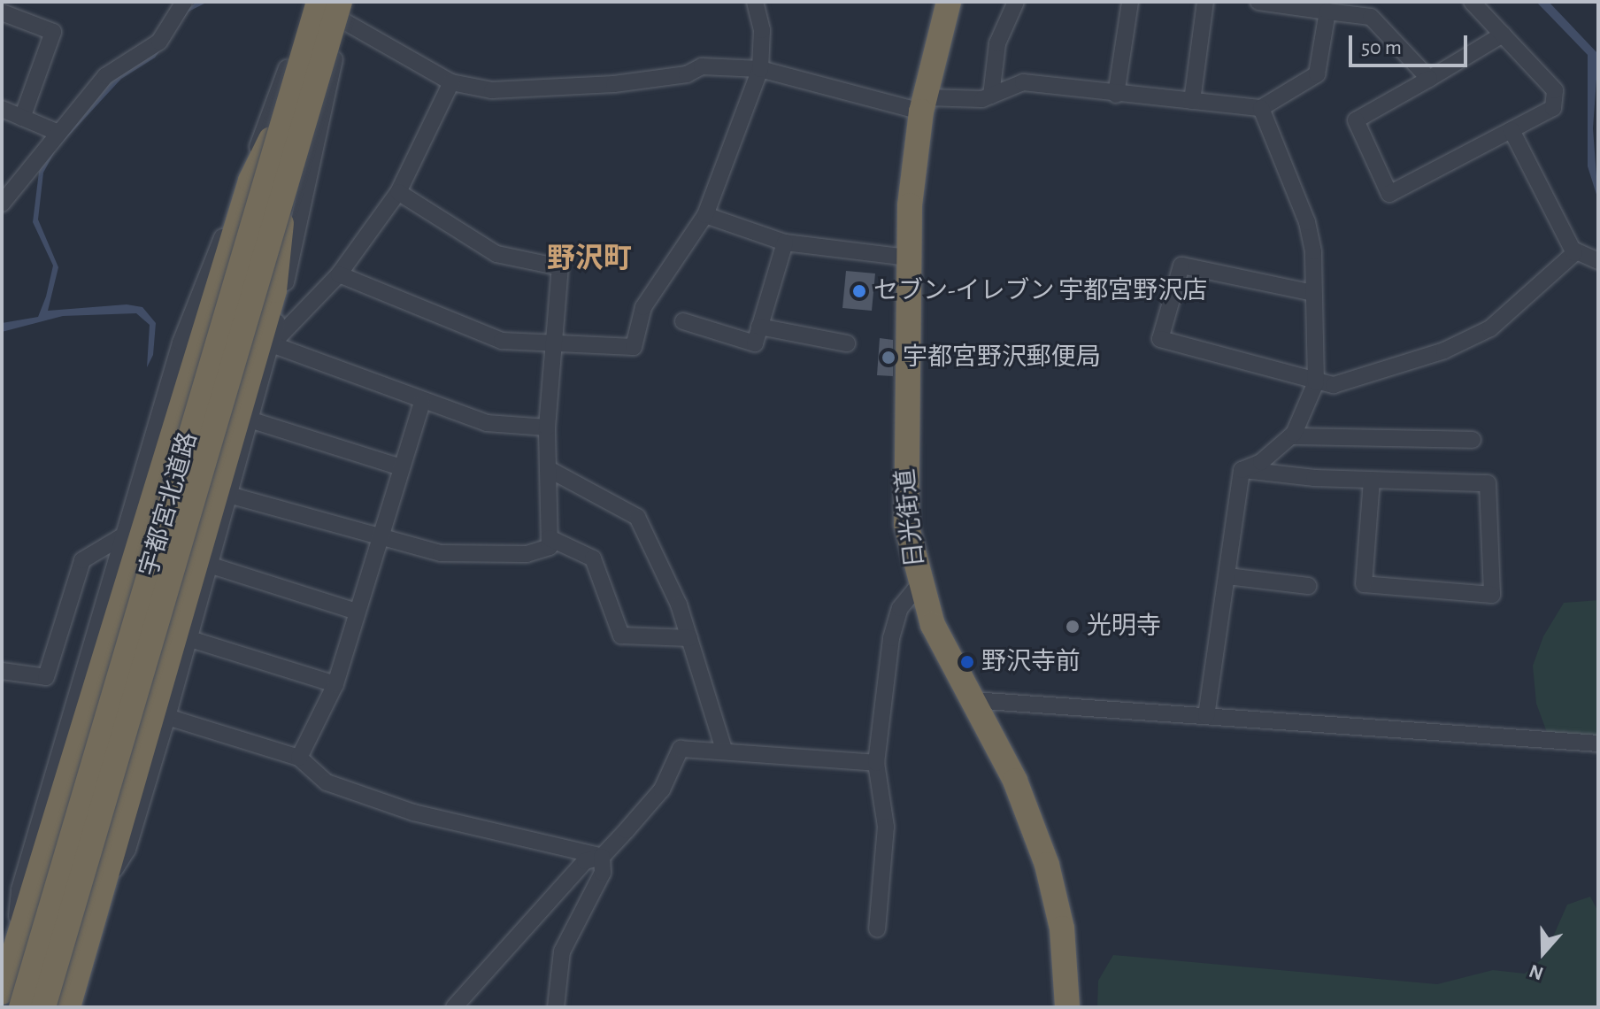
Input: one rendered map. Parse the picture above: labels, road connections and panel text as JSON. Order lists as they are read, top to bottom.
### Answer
{
  "streets": {
    "highway": ["宇都宮北道路", "日光街道"]
  },
  "districts": ["野沢町"],
  "places": [
    "セブン-イレブン 宇都宮野沢店",
    "宇都宮野沢郵便局",
    "光明寺",
    "野沢寺前"
  ],
  "scale_bar": "50 m",
  "north": "bottom"
}
